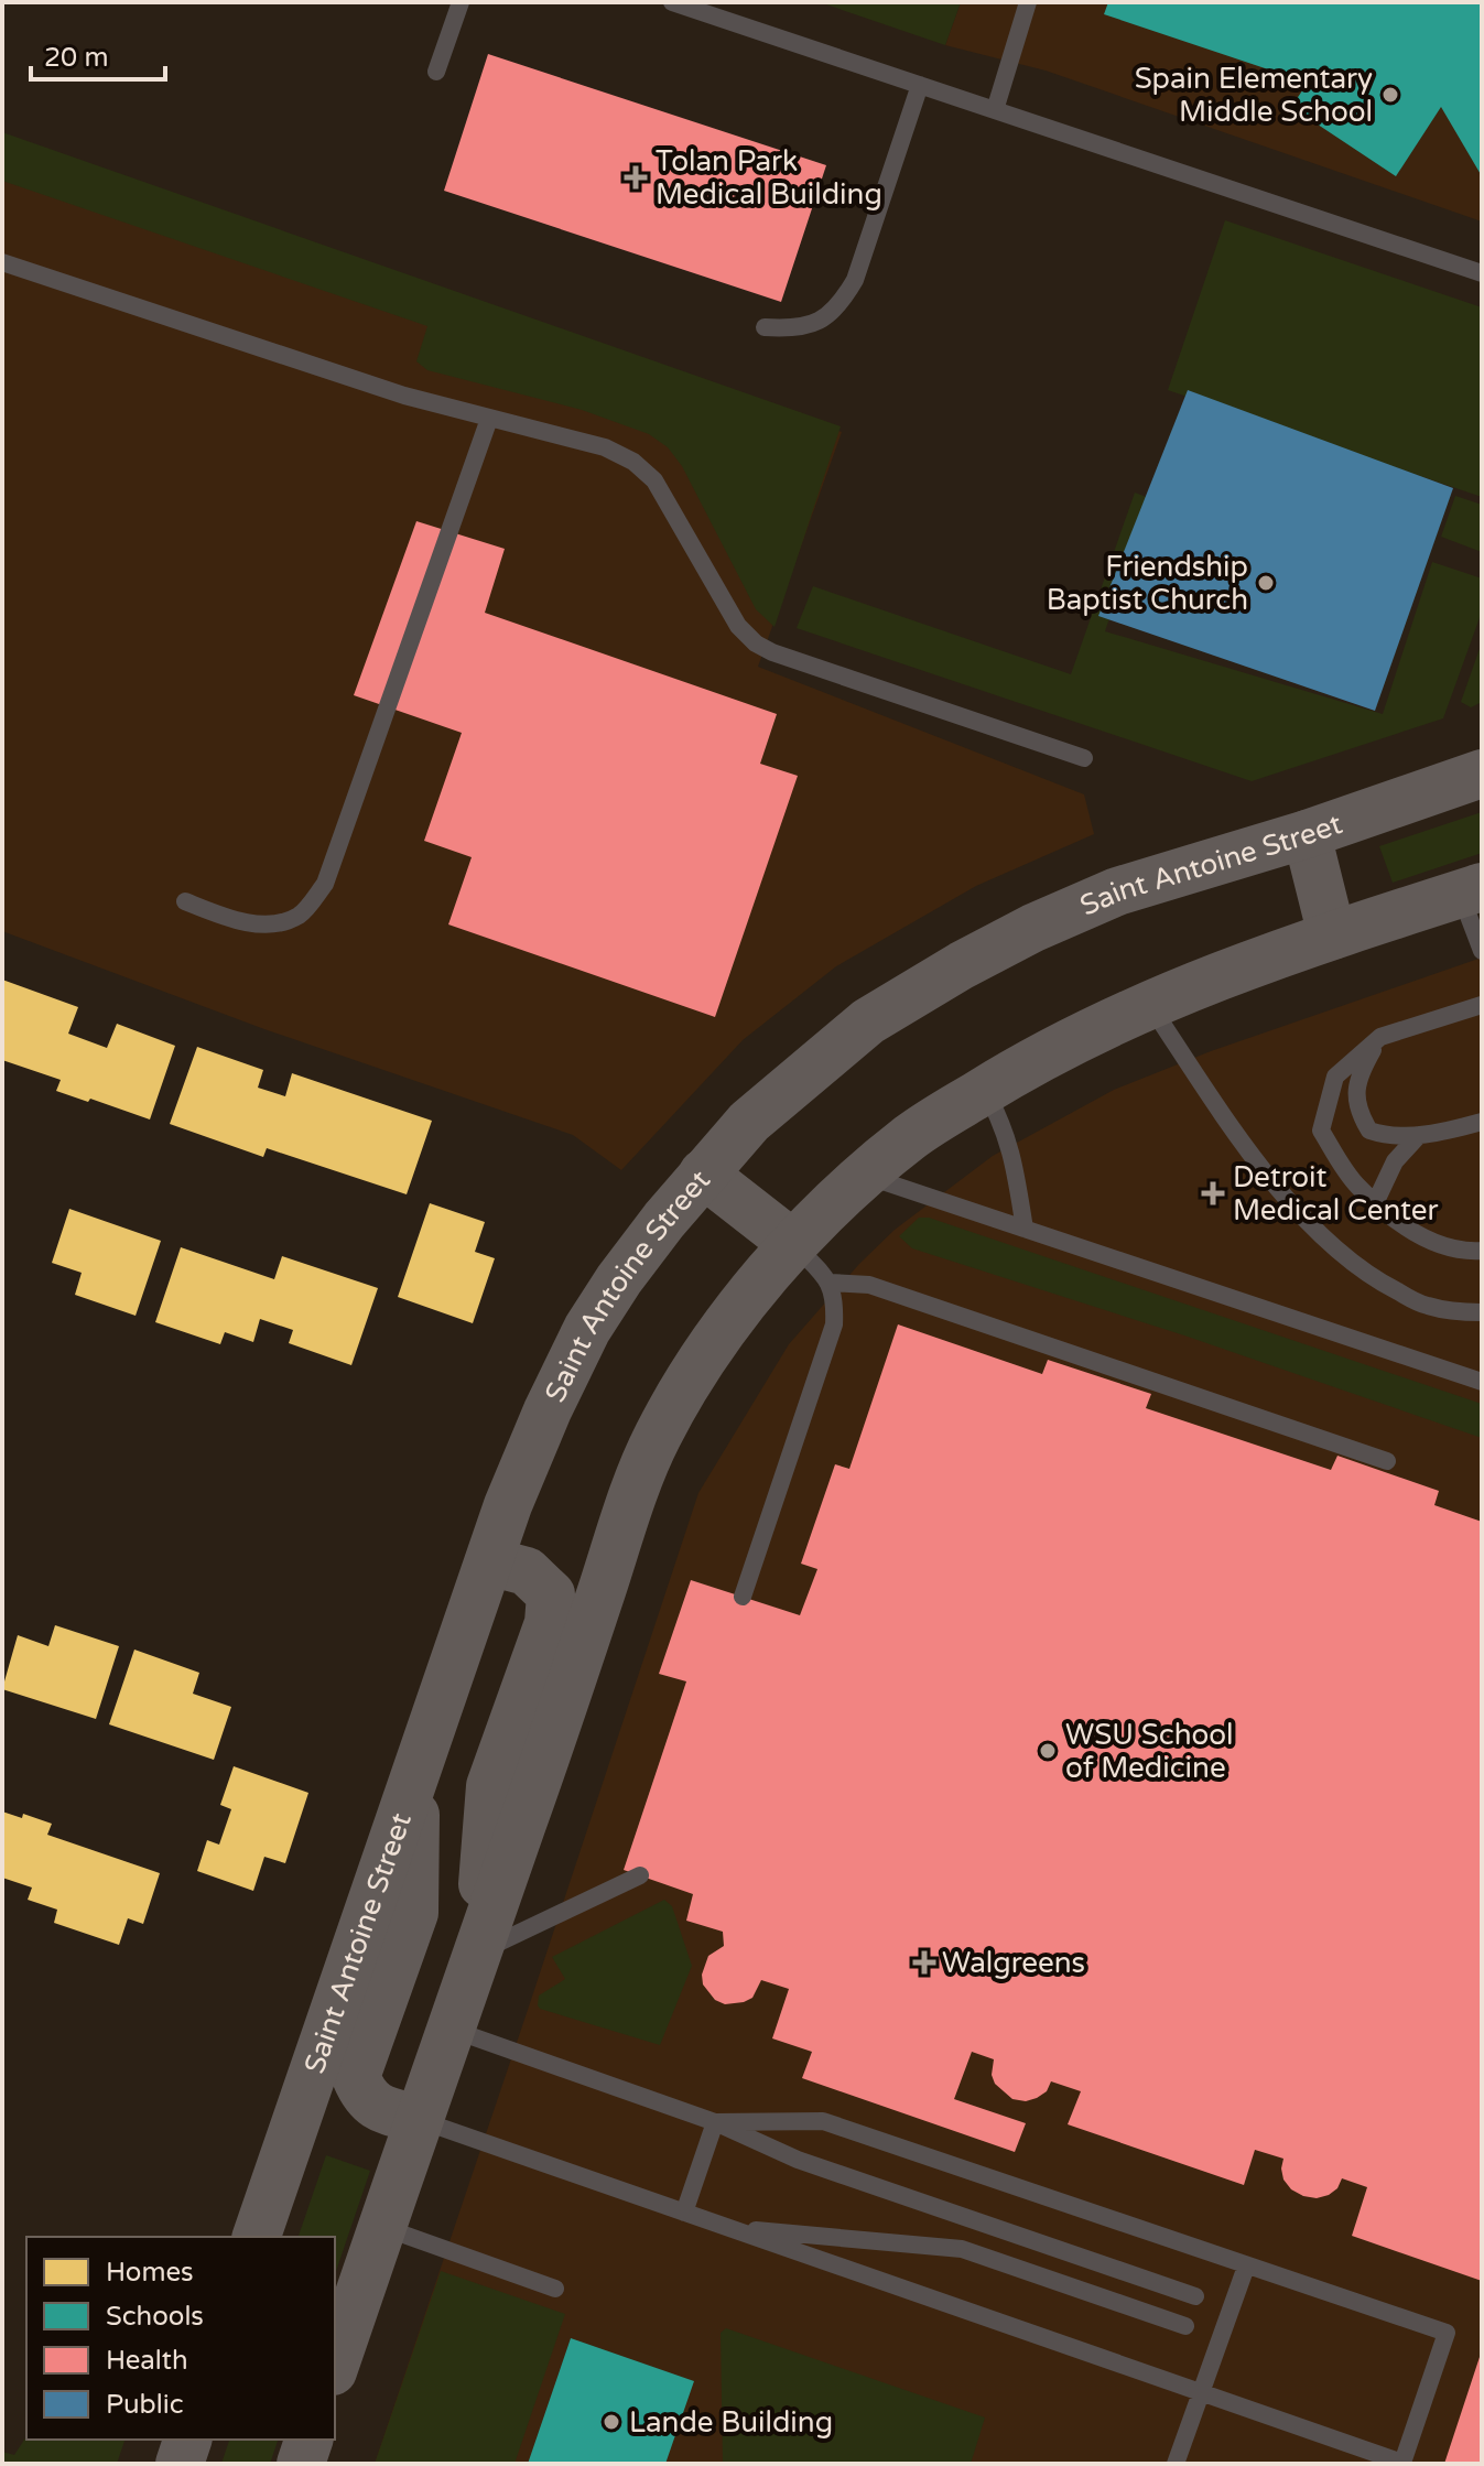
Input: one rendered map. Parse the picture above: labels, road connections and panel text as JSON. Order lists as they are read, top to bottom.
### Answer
{
  "streets": {
    "street": ["Saint Antoine Street"]
  },
  "places": {
    "other": [
      "Spain Elementary Middle School",
      "Friendship Baptist Church",
      "WSU School of Medicine",
      "Lande Building"
    ],
    "health": ["Tolan Park Medical Building", "Detroit Medical Center", "Walgreens"]
  },
  "legend": [
    "Homes",
    "Schools",
    "Health",
    "Public"
  ],
  "scale_bar": "20 m"
}
